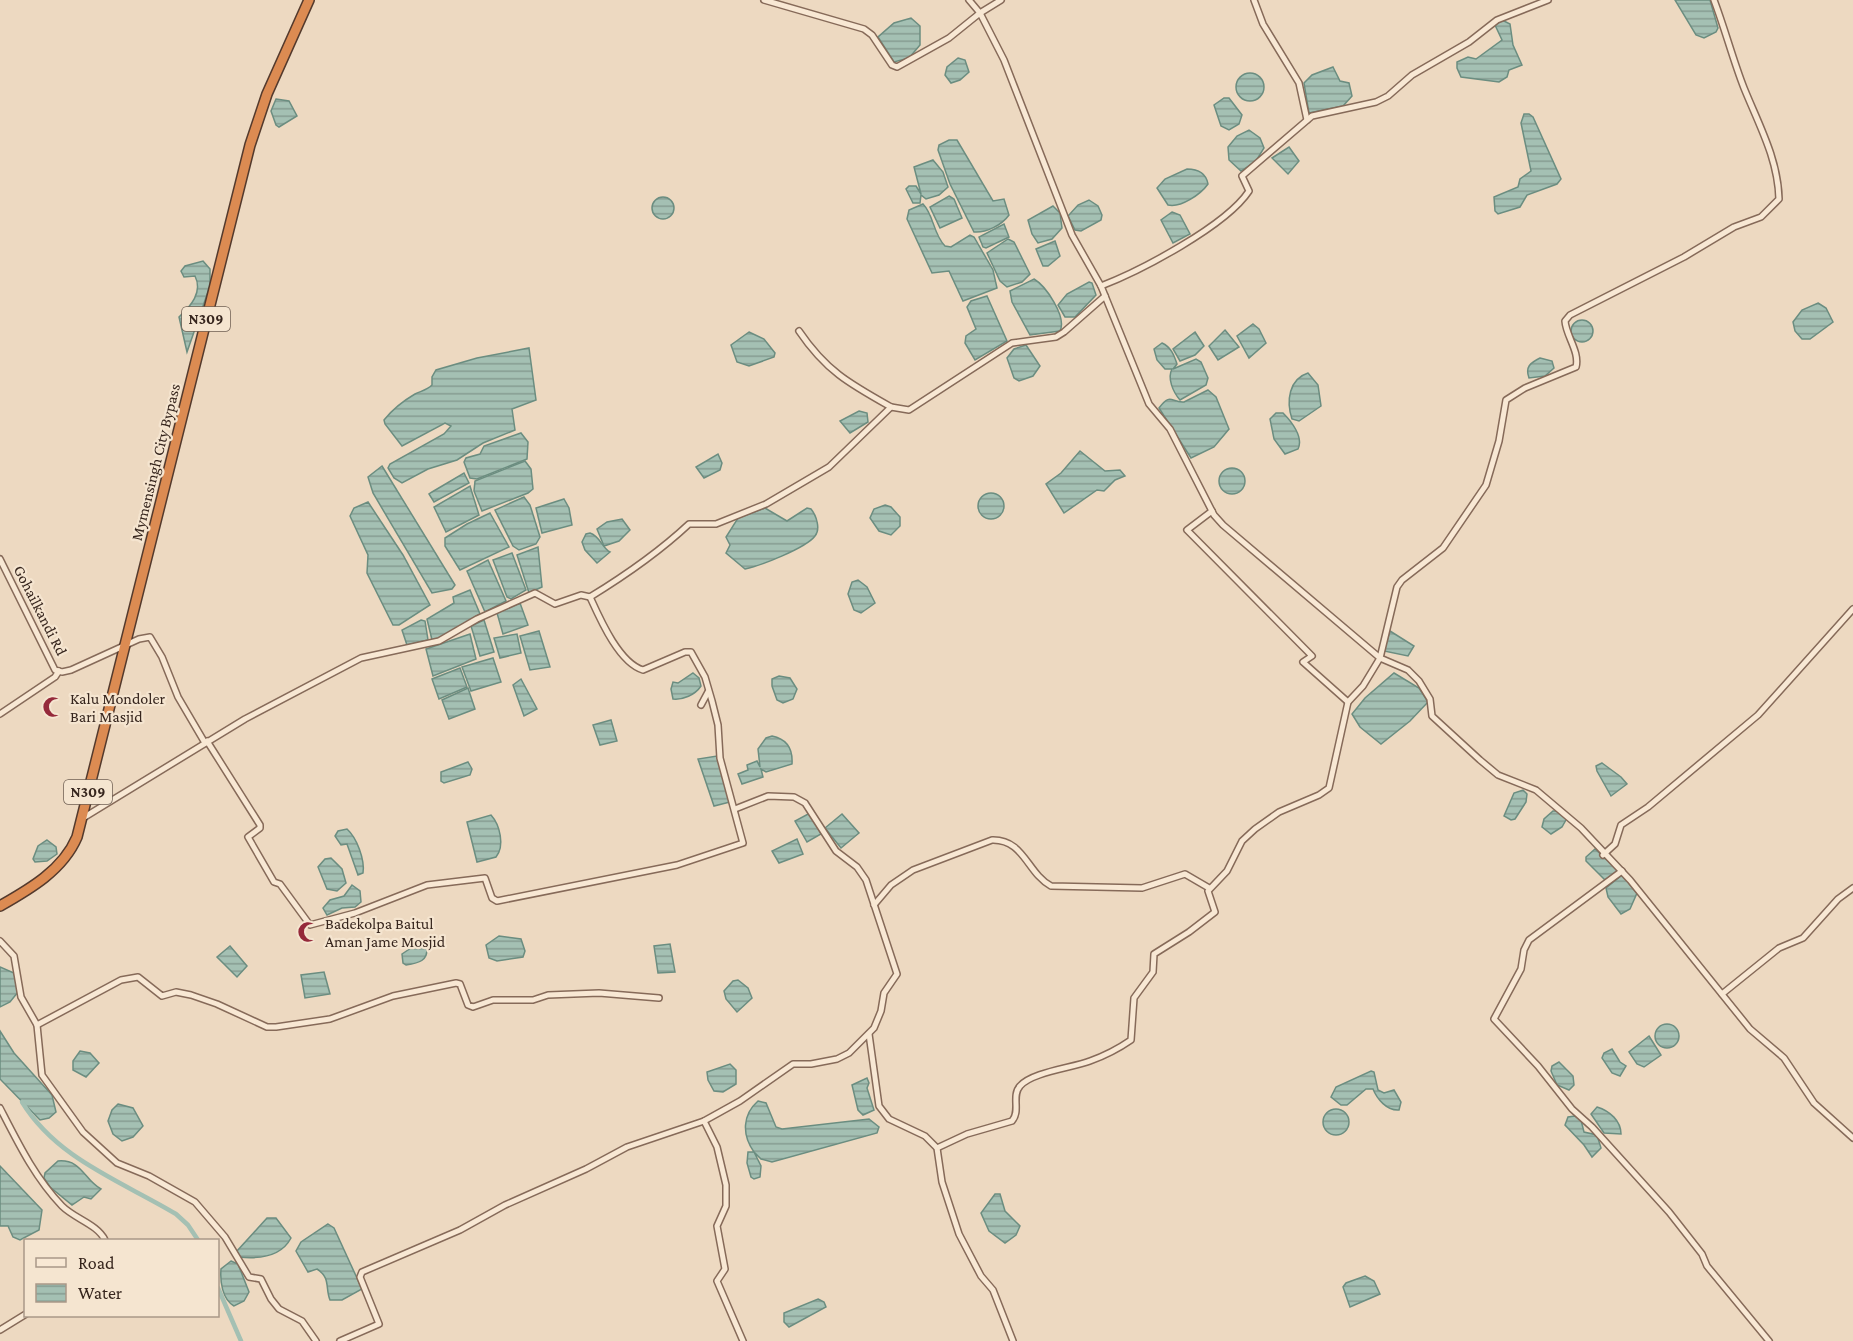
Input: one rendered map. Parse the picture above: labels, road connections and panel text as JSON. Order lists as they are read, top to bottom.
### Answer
{
  "streets": {
    "highway": ["N309", "Mymensingh City Bypass"],
    "street": ["Gohailkandi Rd"]
  },
  "crossings": [
    ["Mymensingh City Bypass", "Gohailkandi Rd"]
  ],
  "places": {
    "mosque": ["Kalu Mondoler Bari Masjid", "Badekolpa Baitul Aman Jame Mosjid"]
  },
  "legend": ["Road", "Water"]
}
